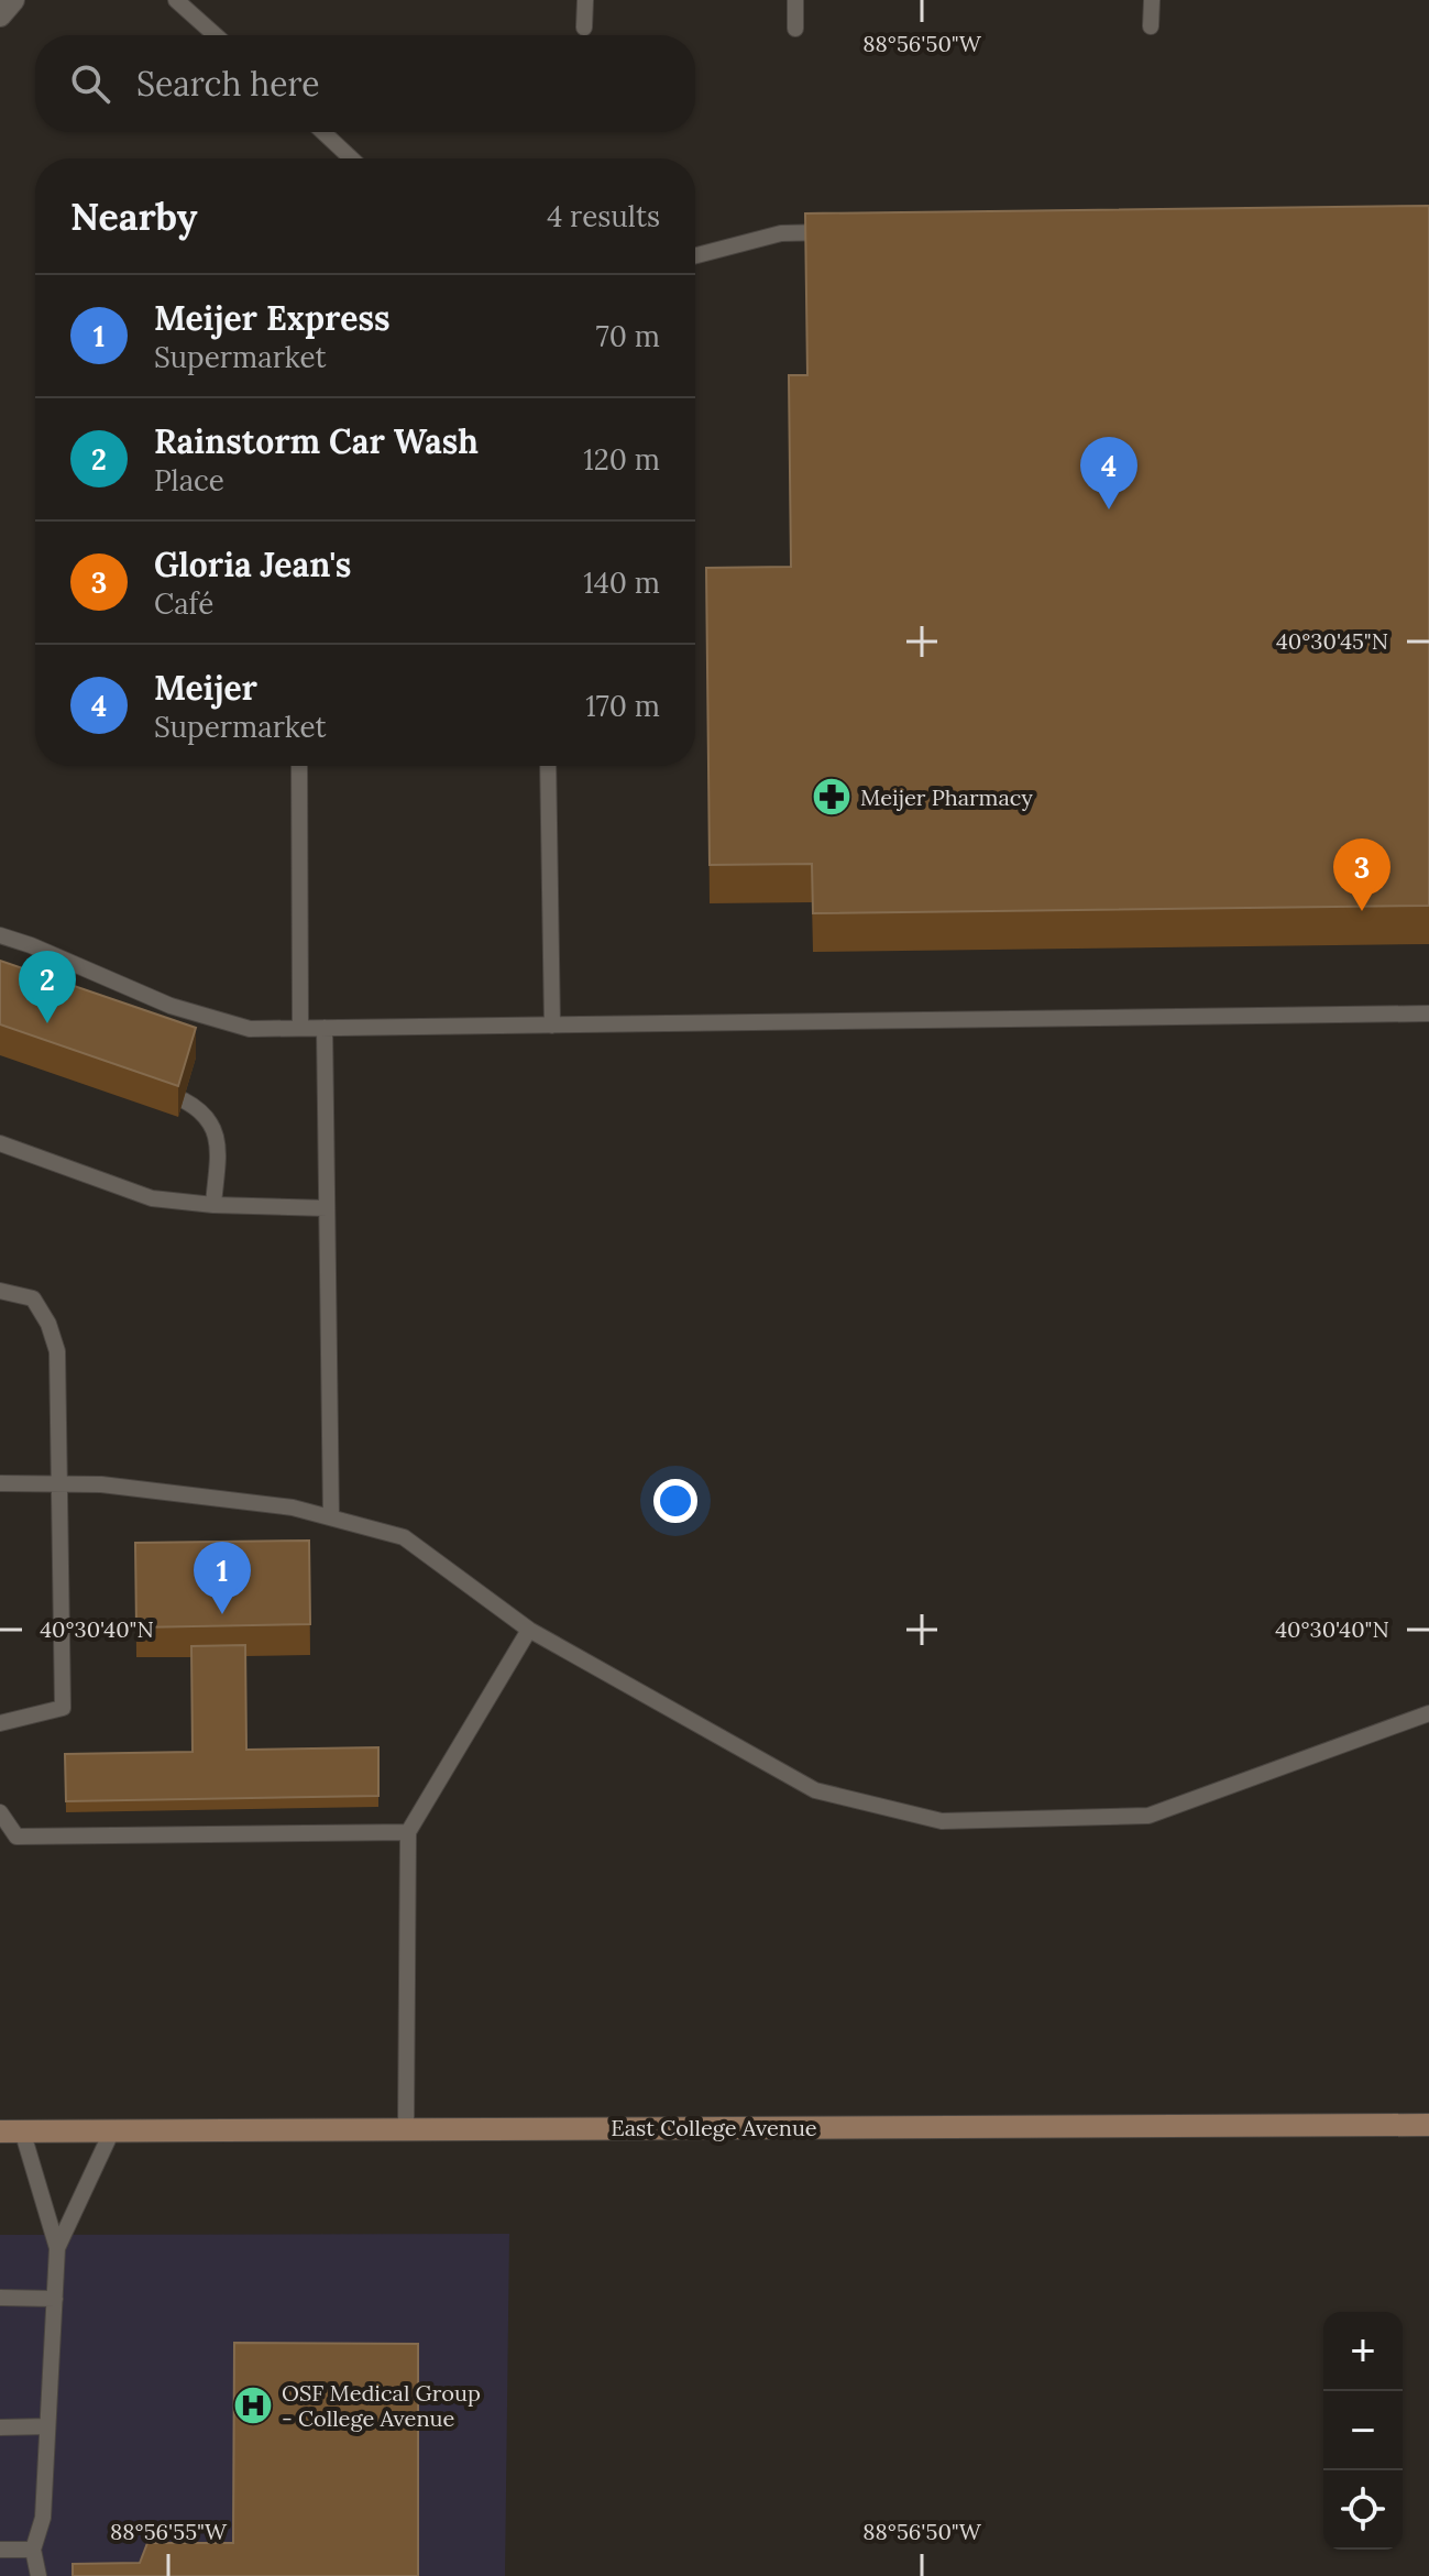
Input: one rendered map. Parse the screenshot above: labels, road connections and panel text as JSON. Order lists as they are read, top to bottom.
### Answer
{
  "streets": {
    "main road": ["East College Avenue"]
  },
  "places": {
    "pharmacy": ["Meijer Pharmacy"],
    "hospital": ["OSF Medical Group - College Avenue"]
  },
  "page": {
    "search": "Search here",
    "heading": ["Nearby", "4 results"],
    "list": [
      {
        "mark": "1",
        "name": "Meijer Express",
        "note": "Supermarket",
        "value": "70 m"
      },
      {
        "mark": "2",
        "name": "Rainstorm Car Wash",
        "note": "Place",
        "value": "120 m"
      },
      {
        "mark": "3",
        "name": "Gloria Jean's",
        "note": "Café",
        "value": "140 m"
      },
      {
        "mark": "4",
        "name": "Meijer",
        "note": "Supermarket",
        "value": "170 m"
      }
    ],
    "pins": [
      "4",
      "3",
      "2",
      "1"
    ],
    "map_buttons": ["+", "−"]
  },
  "coordinates": [
    "88°56'50\"W",
    "40°30'45\"N",
    "40°30'40\"N",
    "88°56'55\"W"
  ]
}
